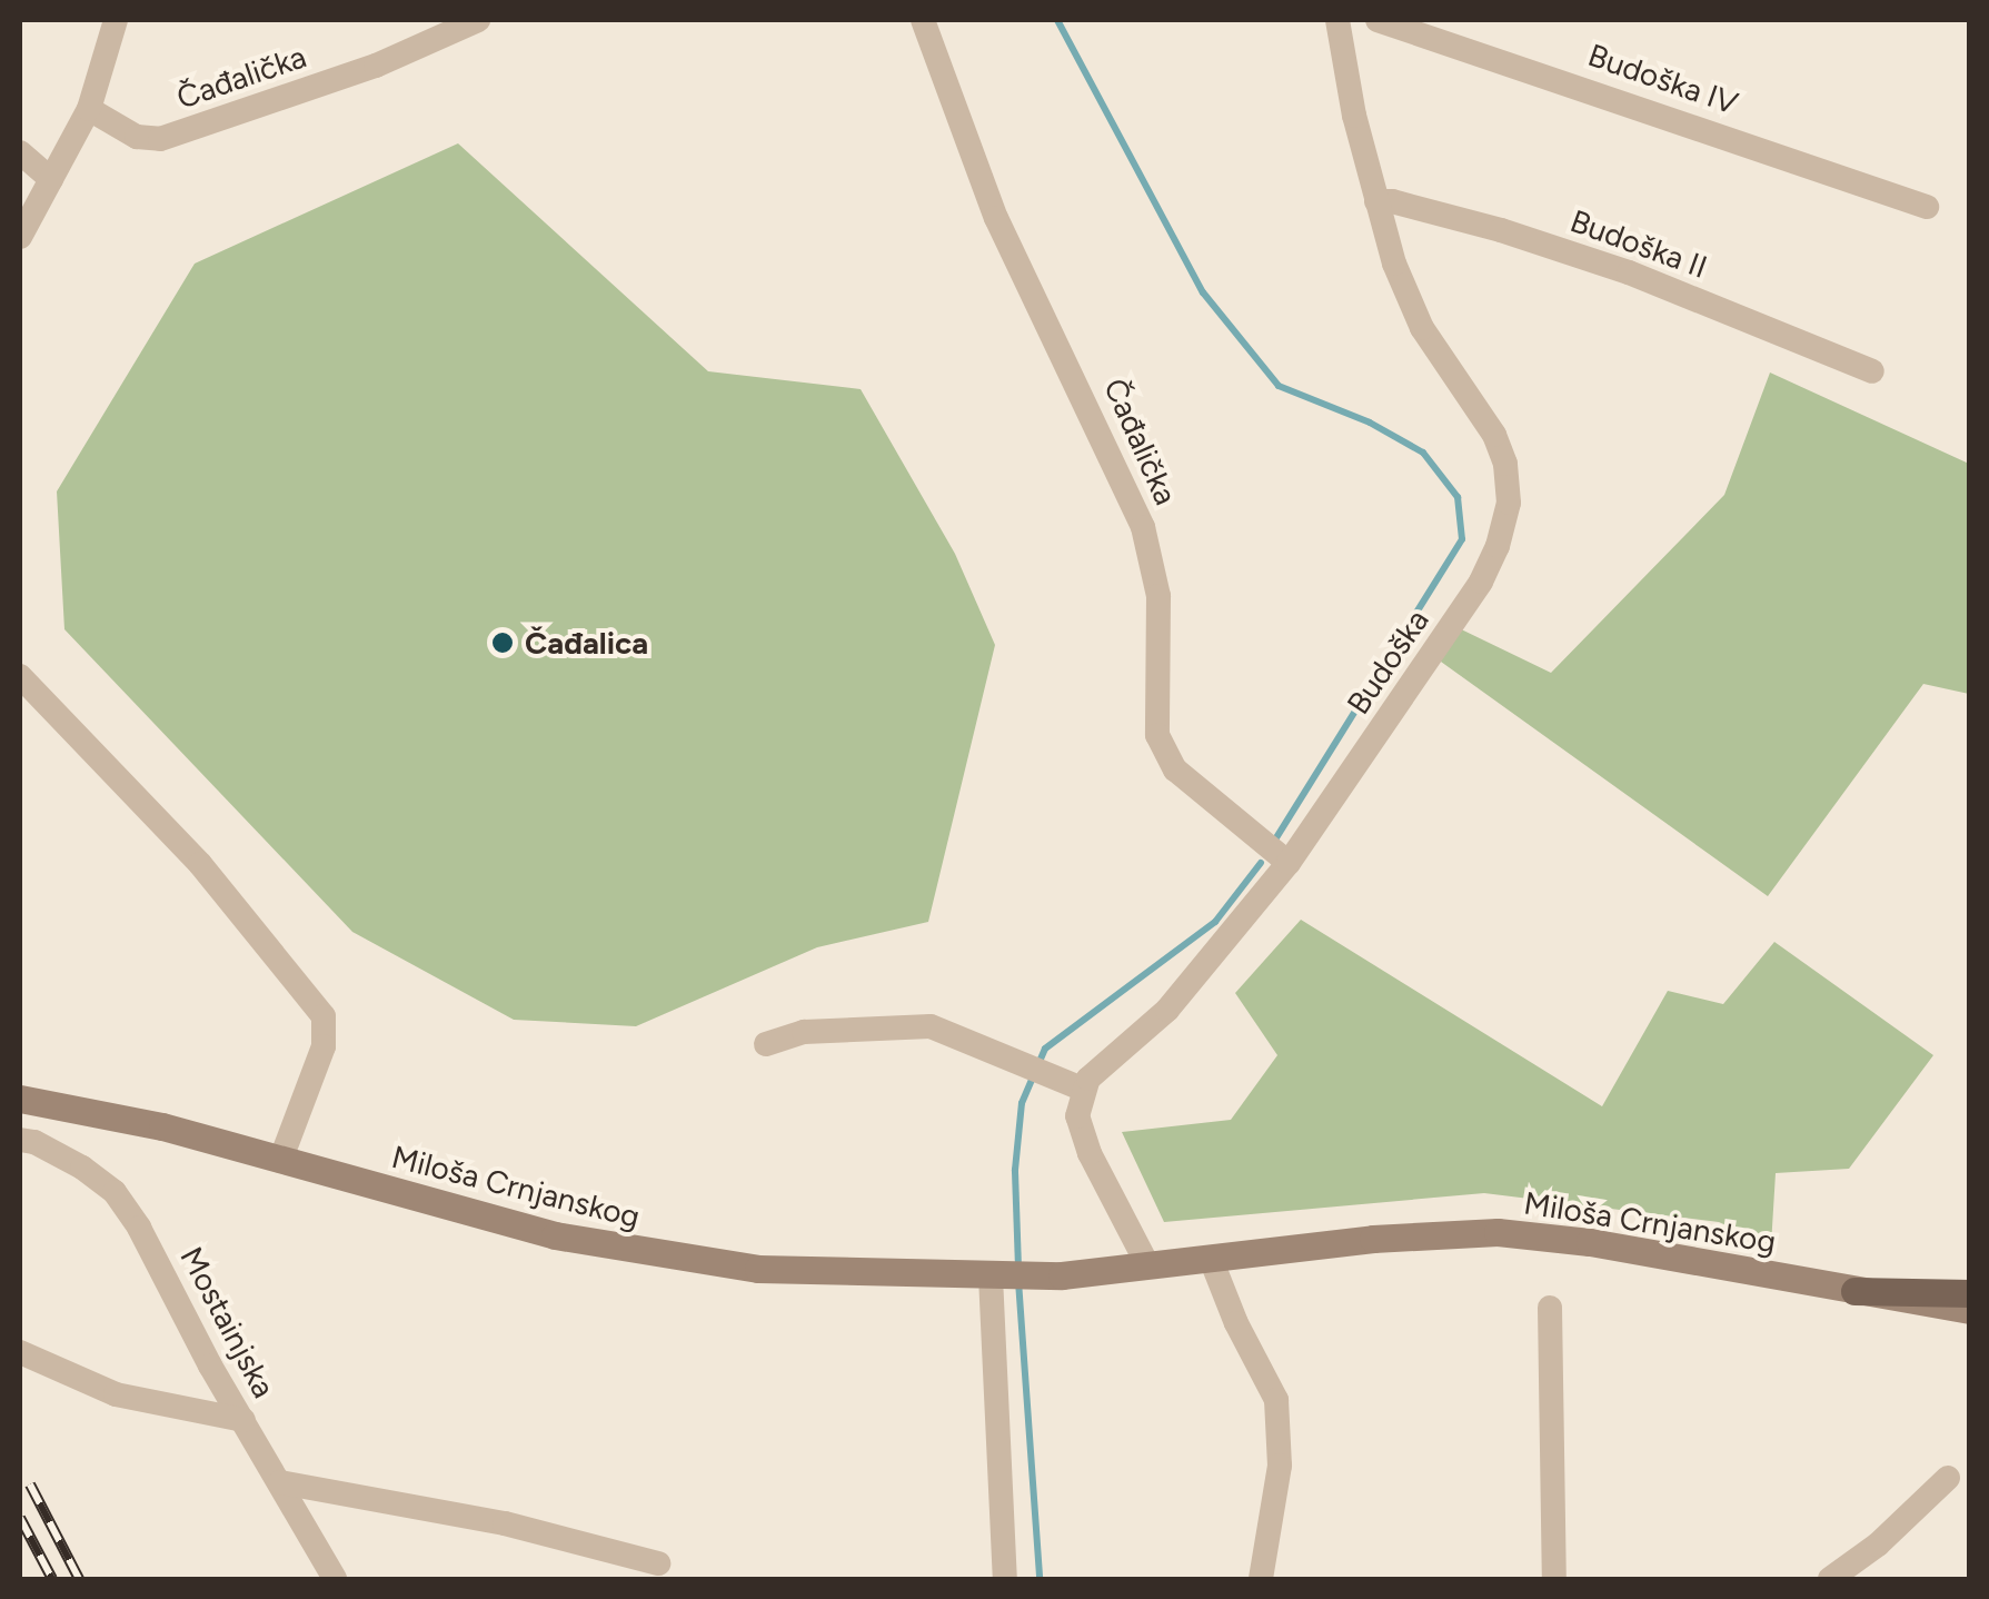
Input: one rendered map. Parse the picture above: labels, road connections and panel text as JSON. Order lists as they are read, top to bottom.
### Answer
{
  "streets": {
    "main road": ["Miloša Crnjanskog"],
    "street": [
      "Čađalička",
      "Budoška IV",
      "Budoška II",
      "Budoška",
      "Mostainjska"
    ]
  },
  "crossings": [
    ["Čađalička", "Budoška"],
    ["Budoška II", "Budoška"]
  ],
  "places": ["Čađalica"]
}
